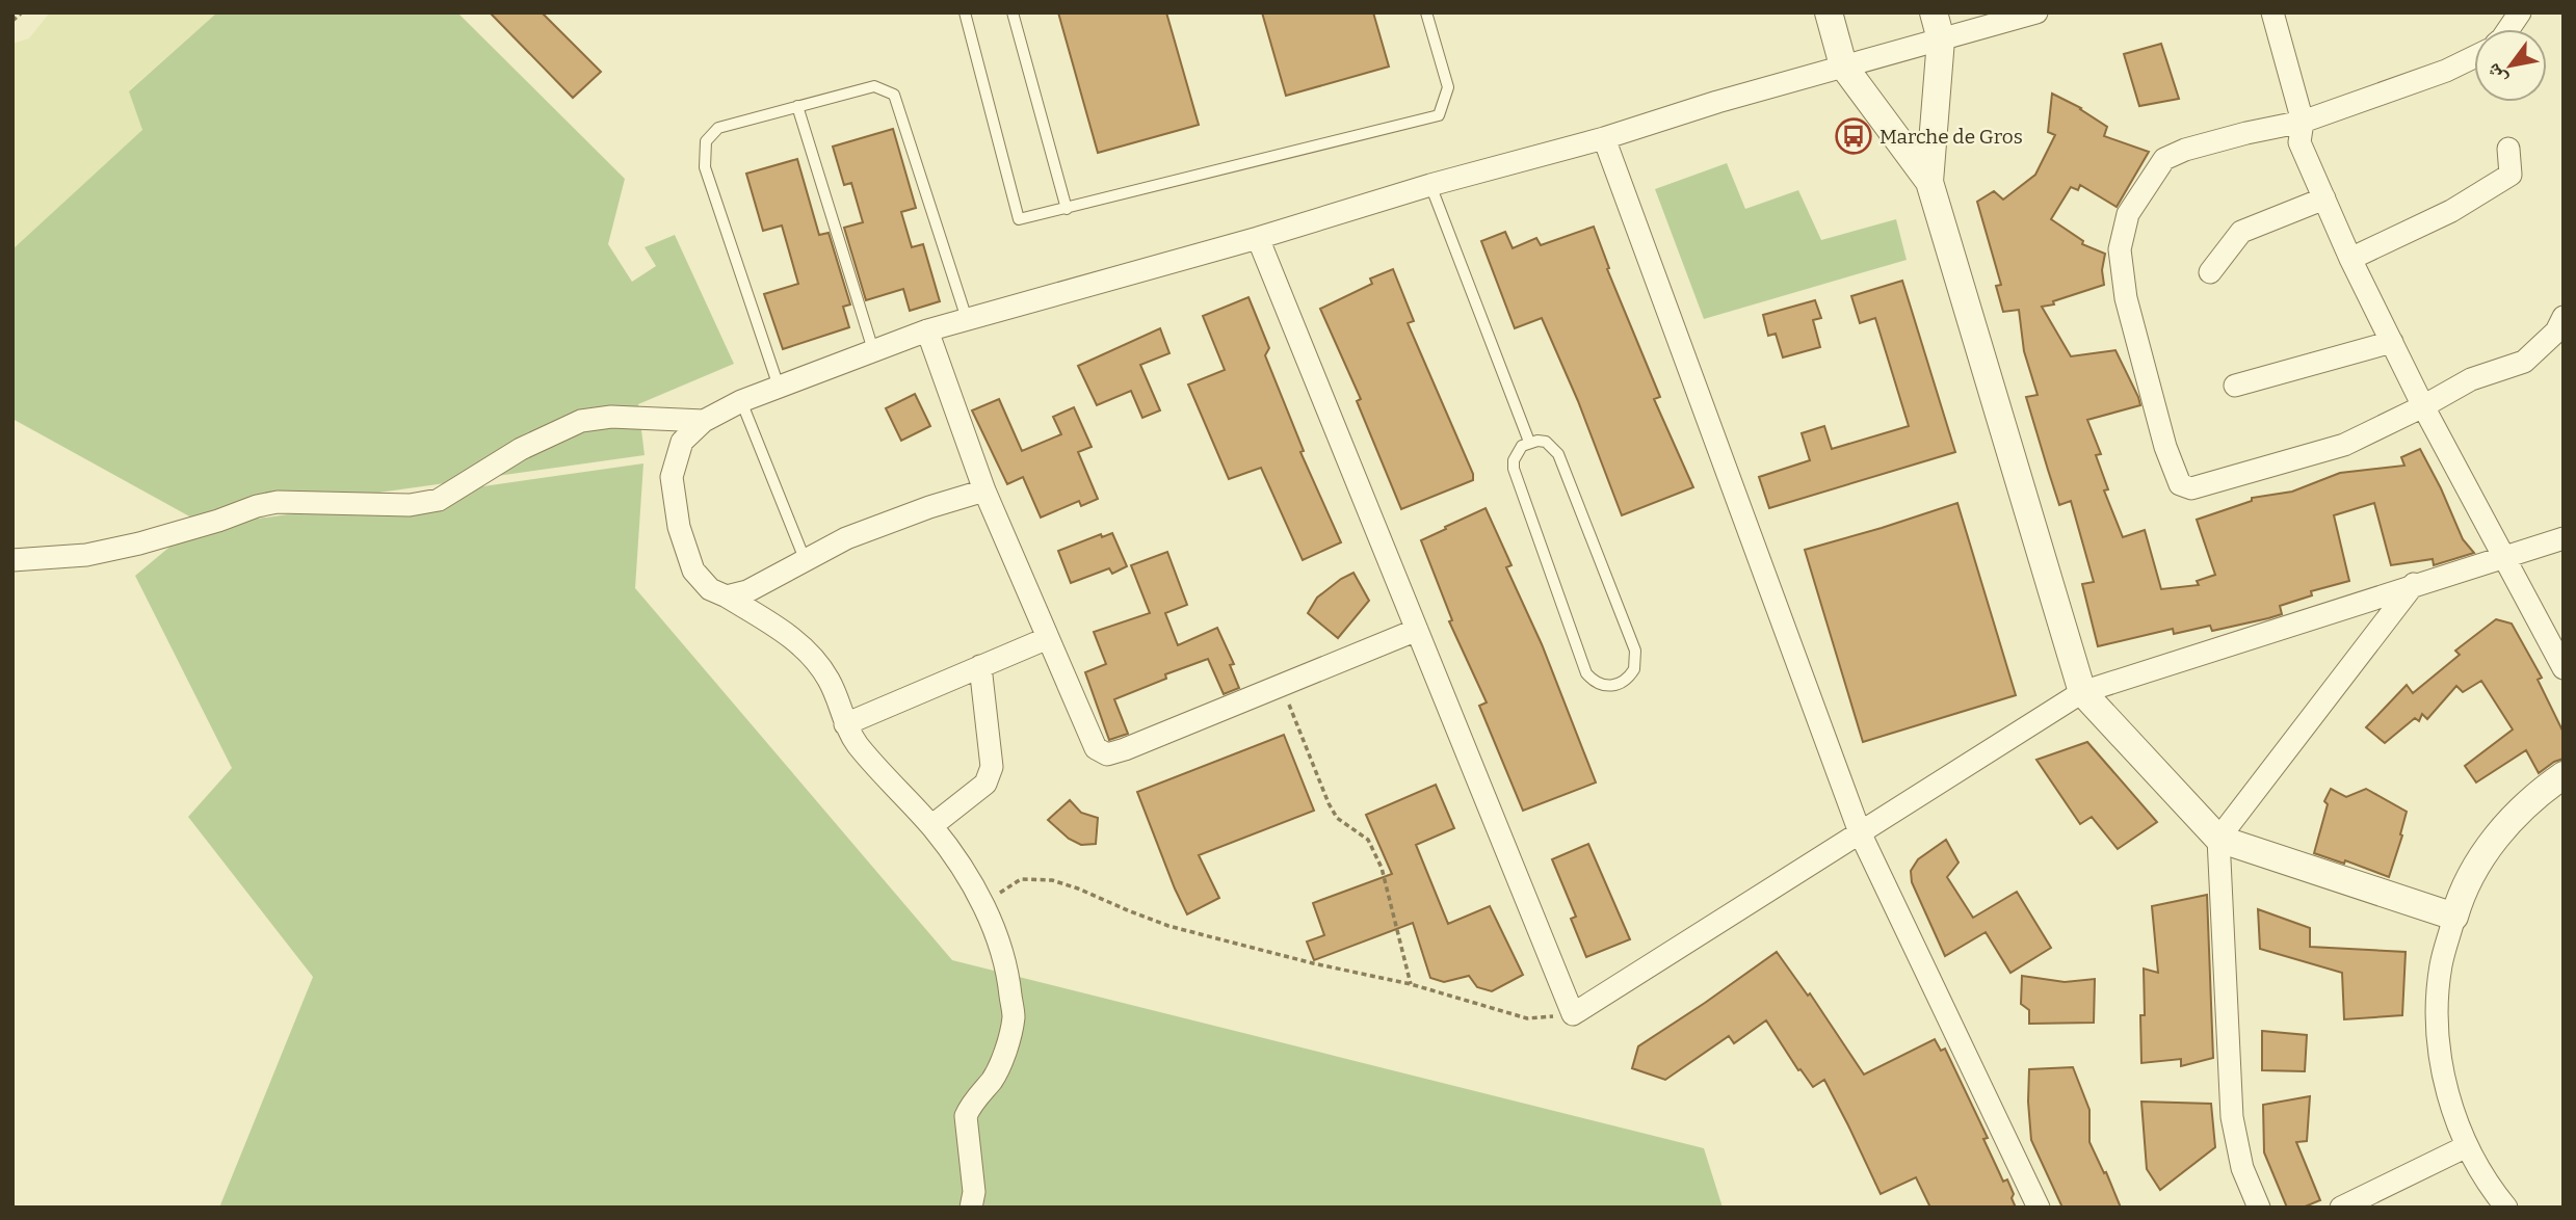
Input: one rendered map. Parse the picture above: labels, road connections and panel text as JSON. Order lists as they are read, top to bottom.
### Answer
{
  "places": {
    "bus stop": ["Marche de Gros"]
  },
  "north": "bottom left"
}
